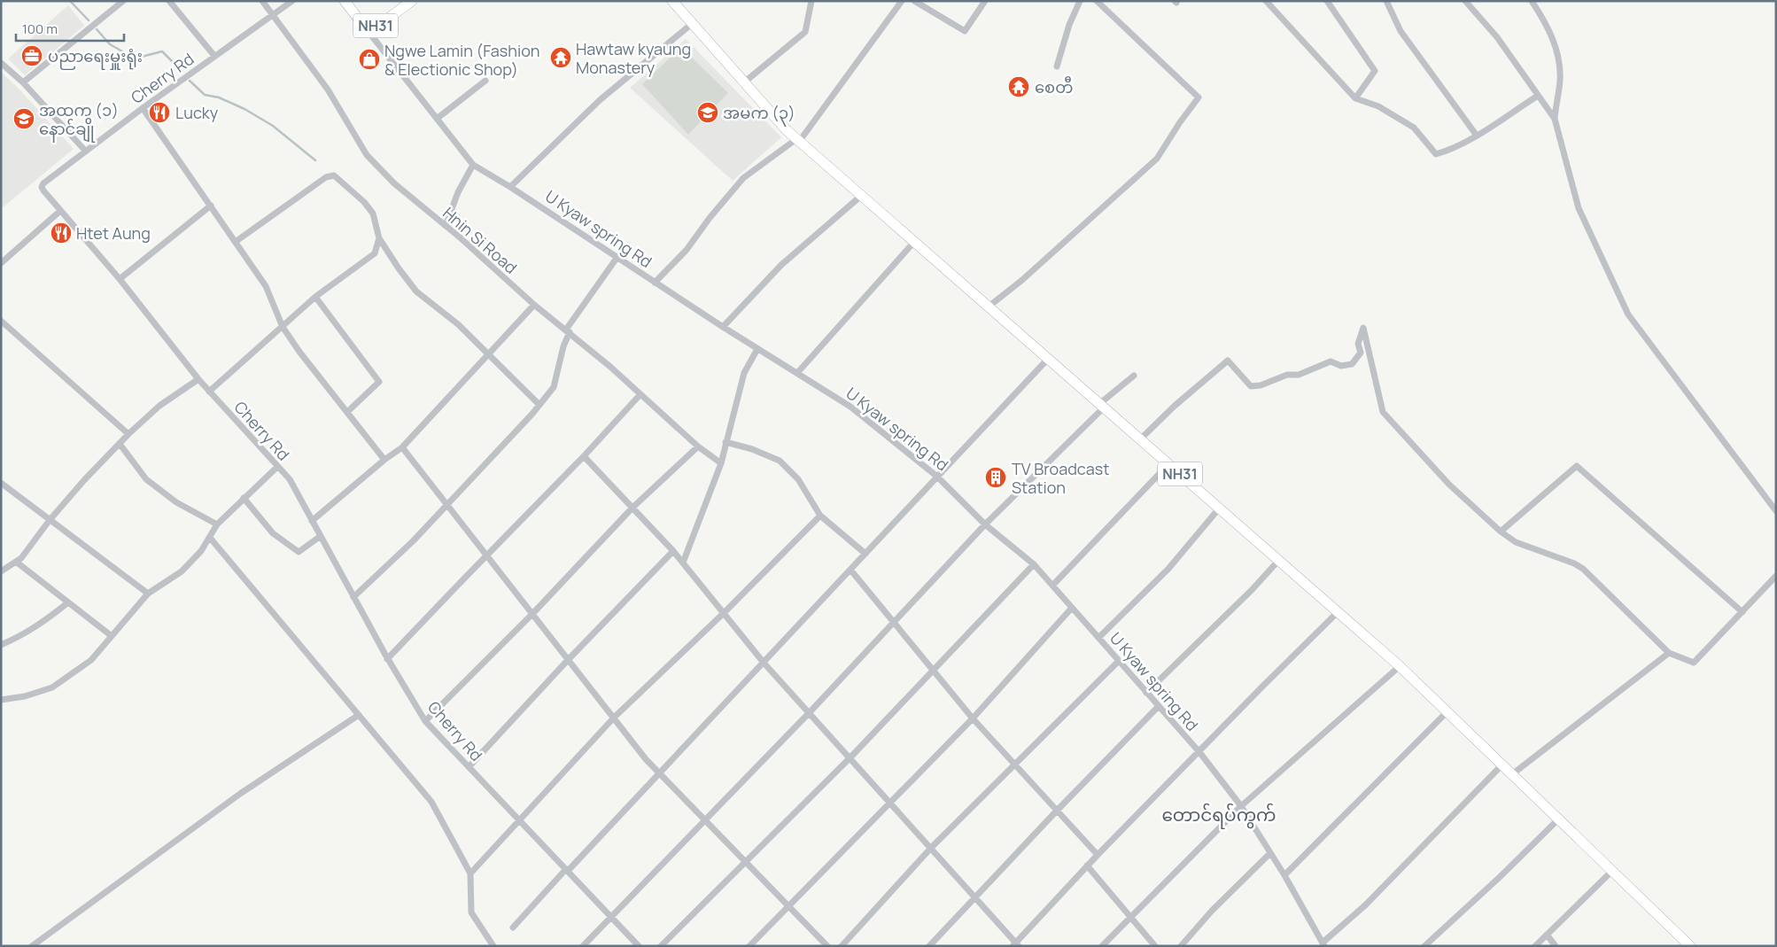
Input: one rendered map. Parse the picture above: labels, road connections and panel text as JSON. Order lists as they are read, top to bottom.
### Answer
{
  "streets": {
    "highway": ["NH31"],
    "street": ["Cherry Rd", "U Kyaw spring Rd", "Hnin Si Road"]
  },
  "crossings": [
    ["NH31", "U Kyaw spring Rd"],
    ["Cherry Rd", "Hnin Si Road"]
  ],
  "districts": ["တောင်ရပ်ကွက်"],
  "places": {
    "office": ["ပညာရေးမှူးရုံး"],
    "temple": ["Hawtaw kyaung Monastery", "စေတီ"],
    "shop": ["Ngwe Lamin (Fashion & Electionic Shop)"],
    "restaurant": ["Lucky", "Htet Aung"],
    "school or university": ["အမက (၃)", "အထက (၁) နောင်ချို"],
    "building": ["TV Broadcast Station"]
  },
  "scale_bar": "100 m"
}
